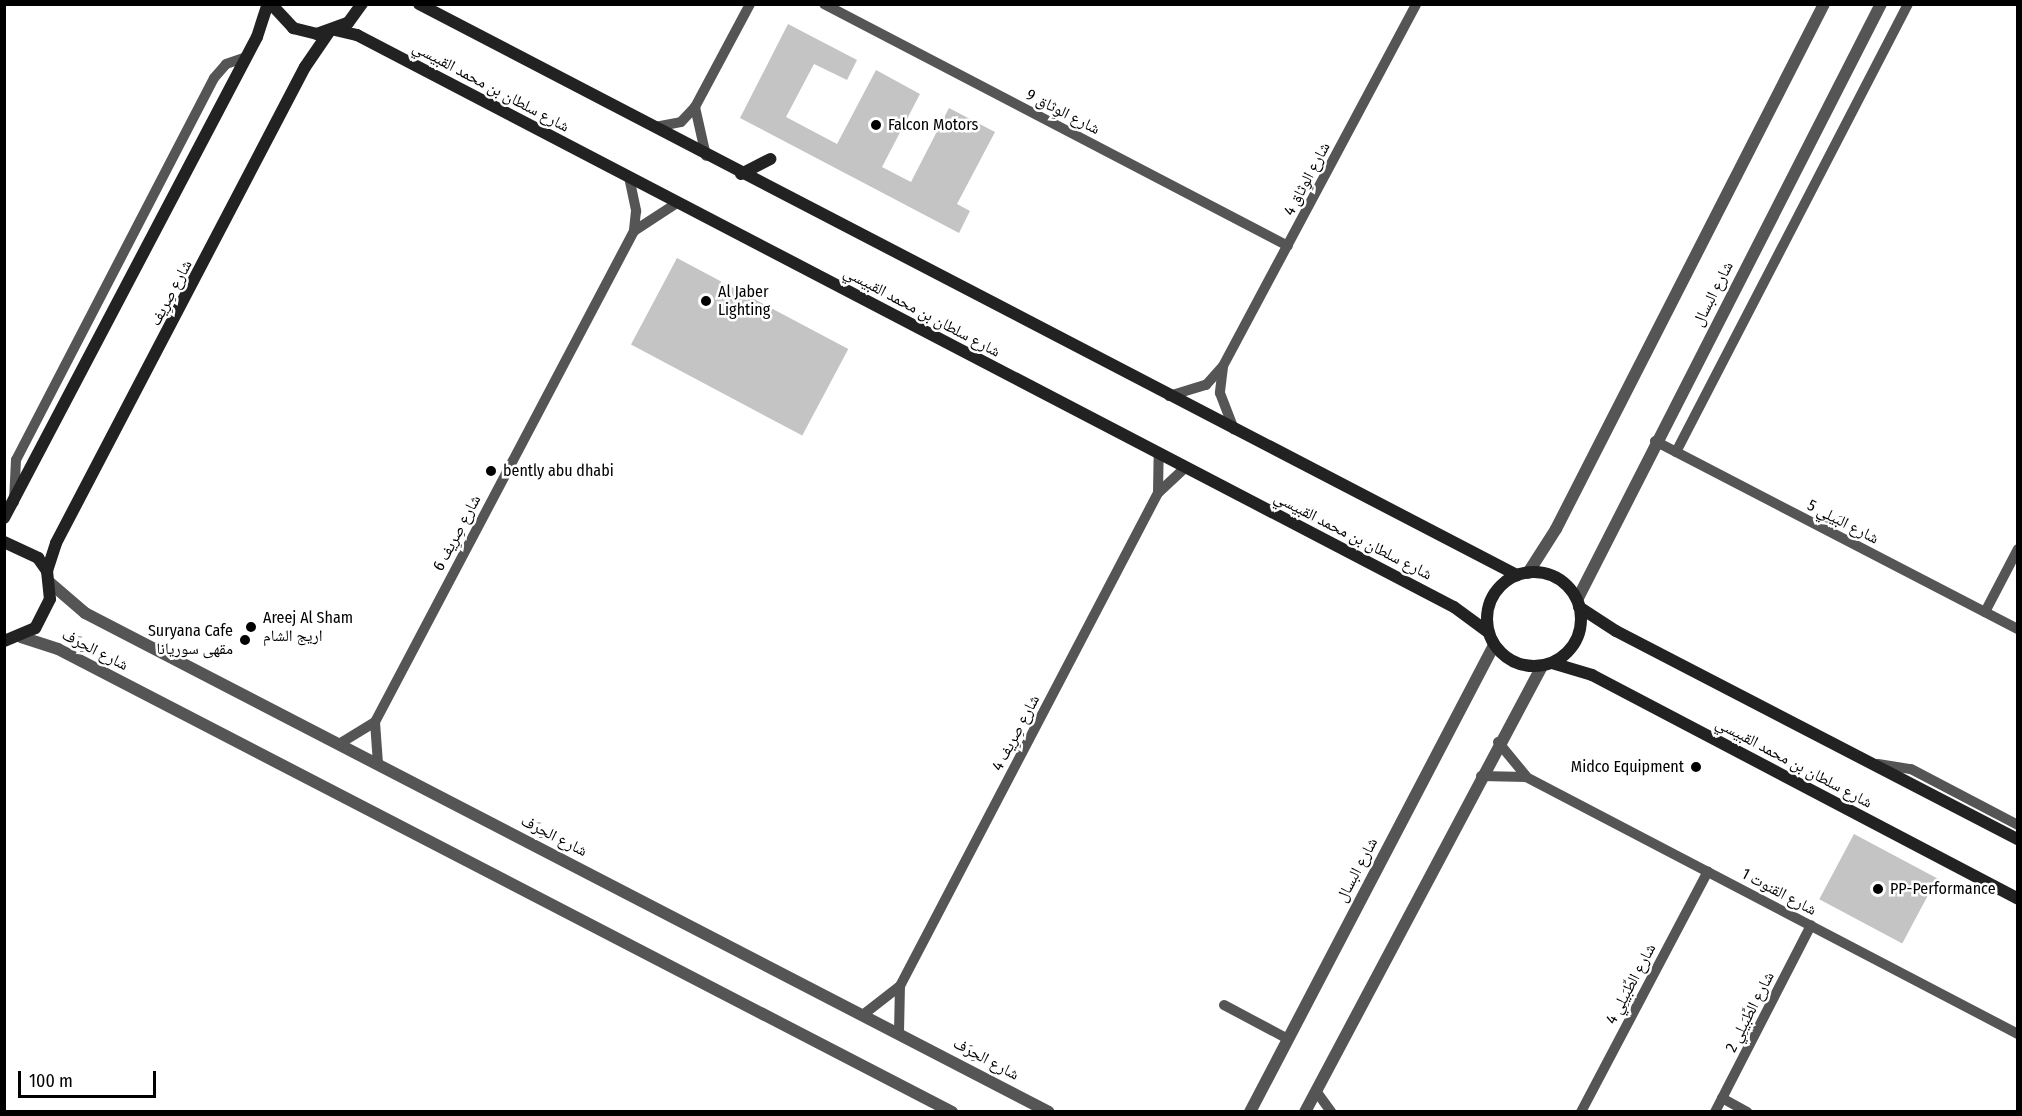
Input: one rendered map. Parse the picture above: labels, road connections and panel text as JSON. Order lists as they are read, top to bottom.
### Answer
{
  "streets": {
    "main road": ["شارع سلطان بن محمد القبيسي", "شارع صِرِيف"],
    "street": [
      "شارع الوِثاق 9",
      "شارع الوِثاق 4",
      "شارع البسال",
      "شارع البَيلِي 5",
      "شارع صِرِيف 6",
      "شارع الحِرَف",
      "شارع صِرِيف 4",
      "شارع القنوت 1",
      "شارع الطِّبَيلِي 4",
      "شارع الطِّبَيلِي 2"
    ]
  },
  "crossings": [
    ["شارع سلطان بن محمد القبيسي", "شارع صِرِيف"],
    ["شارع سلطان بن محمد القبيسي", "شارع البسال"],
    ["شارع سلطان بن محمد القبيسي", "شارع صِرِيف 6"],
    ["شارع سلطان بن محمد القبيسي", "شارع صِرِيف 4"],
    ["شارع الوِثاق 9", "شارع الوِثاق 4"],
    ["شارع صِرِيف", "شارع الحِرَف"],
    ["شارع البسال", "شارع البَيلِي 5"],
    ["شارع الحِرَف", "شارع صِرِيف 4"],
    ["شارع القنوت 1", "شارع الطِّبَيلِي 4"],
    ["شارع القنوت 1", "شارع الطِّبَيلِي 2"]
  ],
  "places": [
    "Falcon Motors",
    "Al Jaber Lighting",
    "bently abu dhabi",
    "Areej Al Sham اريج الشام",
    "Suryana Cafe مقهى سوريانا",
    "Midco Equipment",
    "PP-Performance"
  ],
  "scale_bar": "100 m"
}
